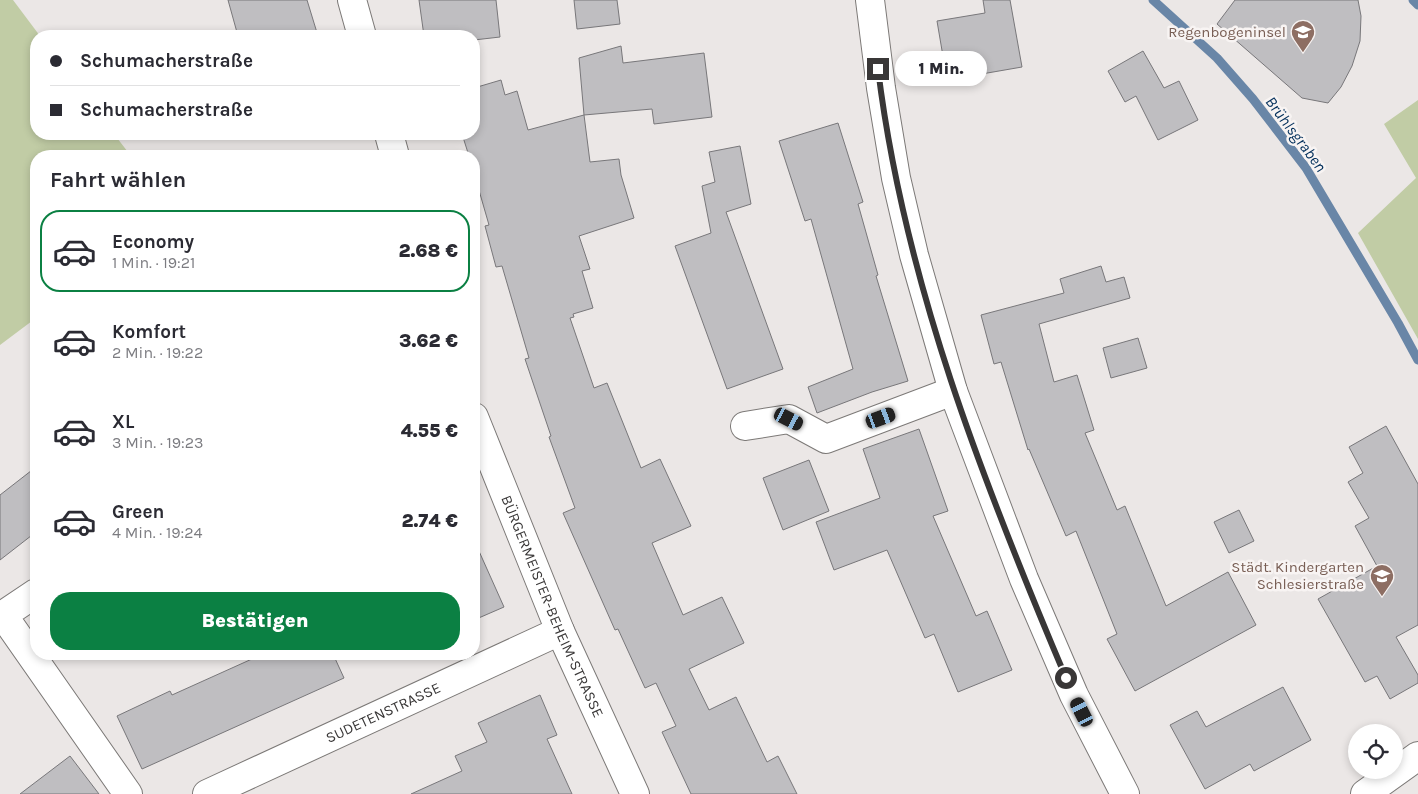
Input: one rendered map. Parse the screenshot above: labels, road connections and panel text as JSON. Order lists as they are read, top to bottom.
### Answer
{
  "streets": {
    "street": ["BÜRGERMEISTER-BEHEIM-STRASSE", "SUDETENSTRASSE"]
  },
  "crossings": [
    ["BÜRGERMEISTER-BEHEIM-STRASSE", "SUDETENSTRASSE"]
  ],
  "water": ["Brühlsgraben"],
  "places": {
    "school or university": ["Regenbogeninsel", "Städt. Kindergarten Schlesierstraße"]
  },
  "page": {
    "banner": ["Schumacherstraße", "Schumacherstraße"],
    "bubble": "1 Min.",
    "heading": "Fahrt wählen",
    "list": [
      {
        "name": "Economy",
        "note": "1 Min. · 19:21",
        "value": "2.68 €"
      },
      {
        "name": "Komfort",
        "note": "2 Min. · 19:22",
        "value": "3.62 €"
      },
      {
        "name": "XL",
        "note": "3 Min. · 19:23",
        "value": "4.55 €"
      },
      {
        "name": "Green",
        "note": "4 Min. · 19:24",
        "value": "2.74 €"
      }
    ],
    "buttons": "Bestätigen"
  }
}
